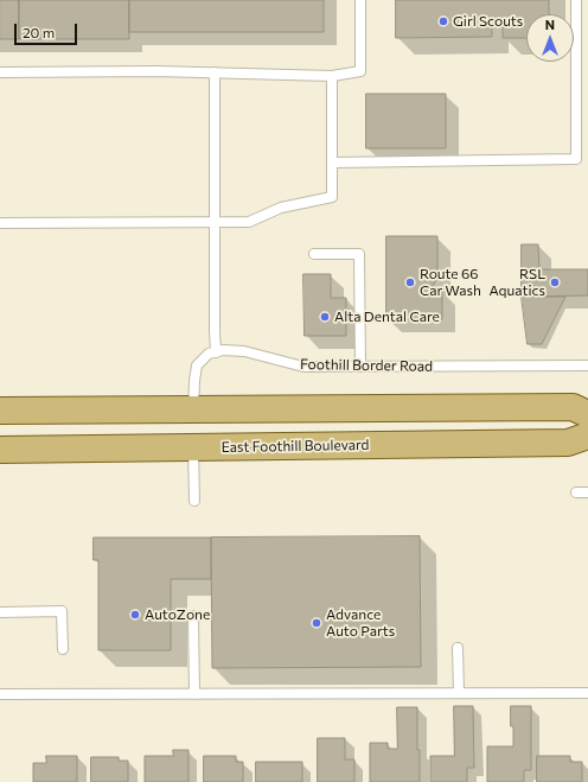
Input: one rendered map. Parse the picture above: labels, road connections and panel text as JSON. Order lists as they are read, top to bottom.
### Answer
{
  "streets": {
    "main road": ["East Foothill Boulevard"],
    "lane": ["Foothill Border Road"]
  },
  "places": [
    "Girl Scouts",
    "Route 66 Car Wash",
    "RSL Aquatics",
    "Alta Dental Care",
    "AutoZone",
    "Advance Auto Parts"
  ],
  "scale_bar": "20 m",
  "north": "top"
}
